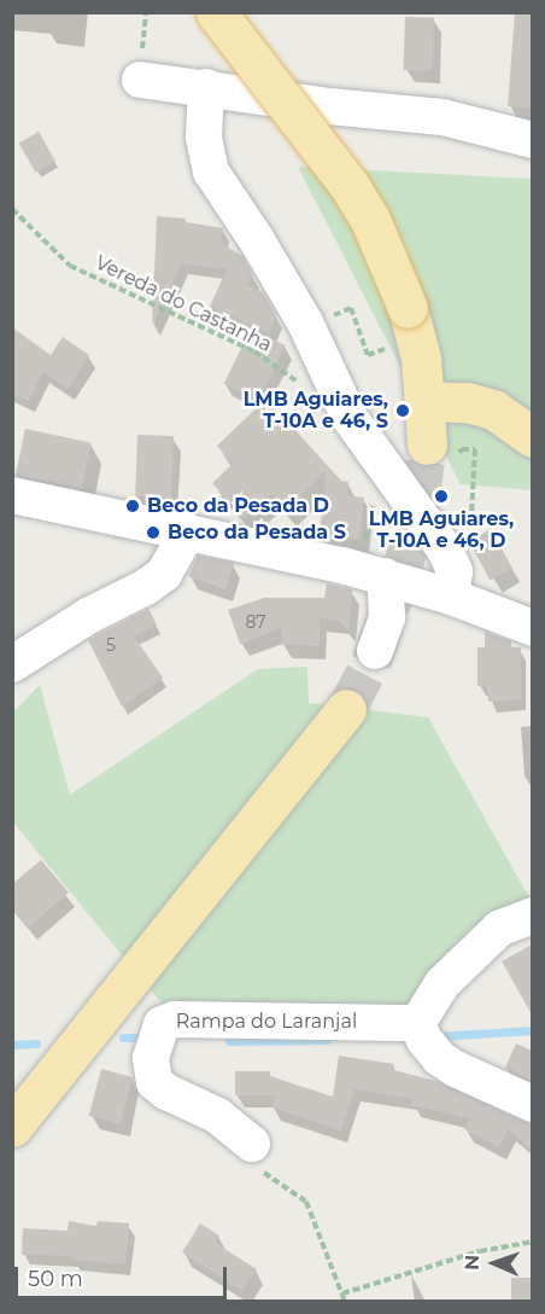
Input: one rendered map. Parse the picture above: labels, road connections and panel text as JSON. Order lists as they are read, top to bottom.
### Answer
{
  "streets": {
    "street": ["Rampa do Laranjal"],
    "path": ["Vereda do Castanha"]
  },
  "places": [
    "LMB Aguiares, T-10A e 46, S",
    "LMB Aguiares, T-10A e 46, D",
    "Beco da Pesada D",
    "Beco da Pesada S"
  ],
  "house_numbers": ["87", "5"],
  "scale_bar": "50 m",
  "north": "left"
}
